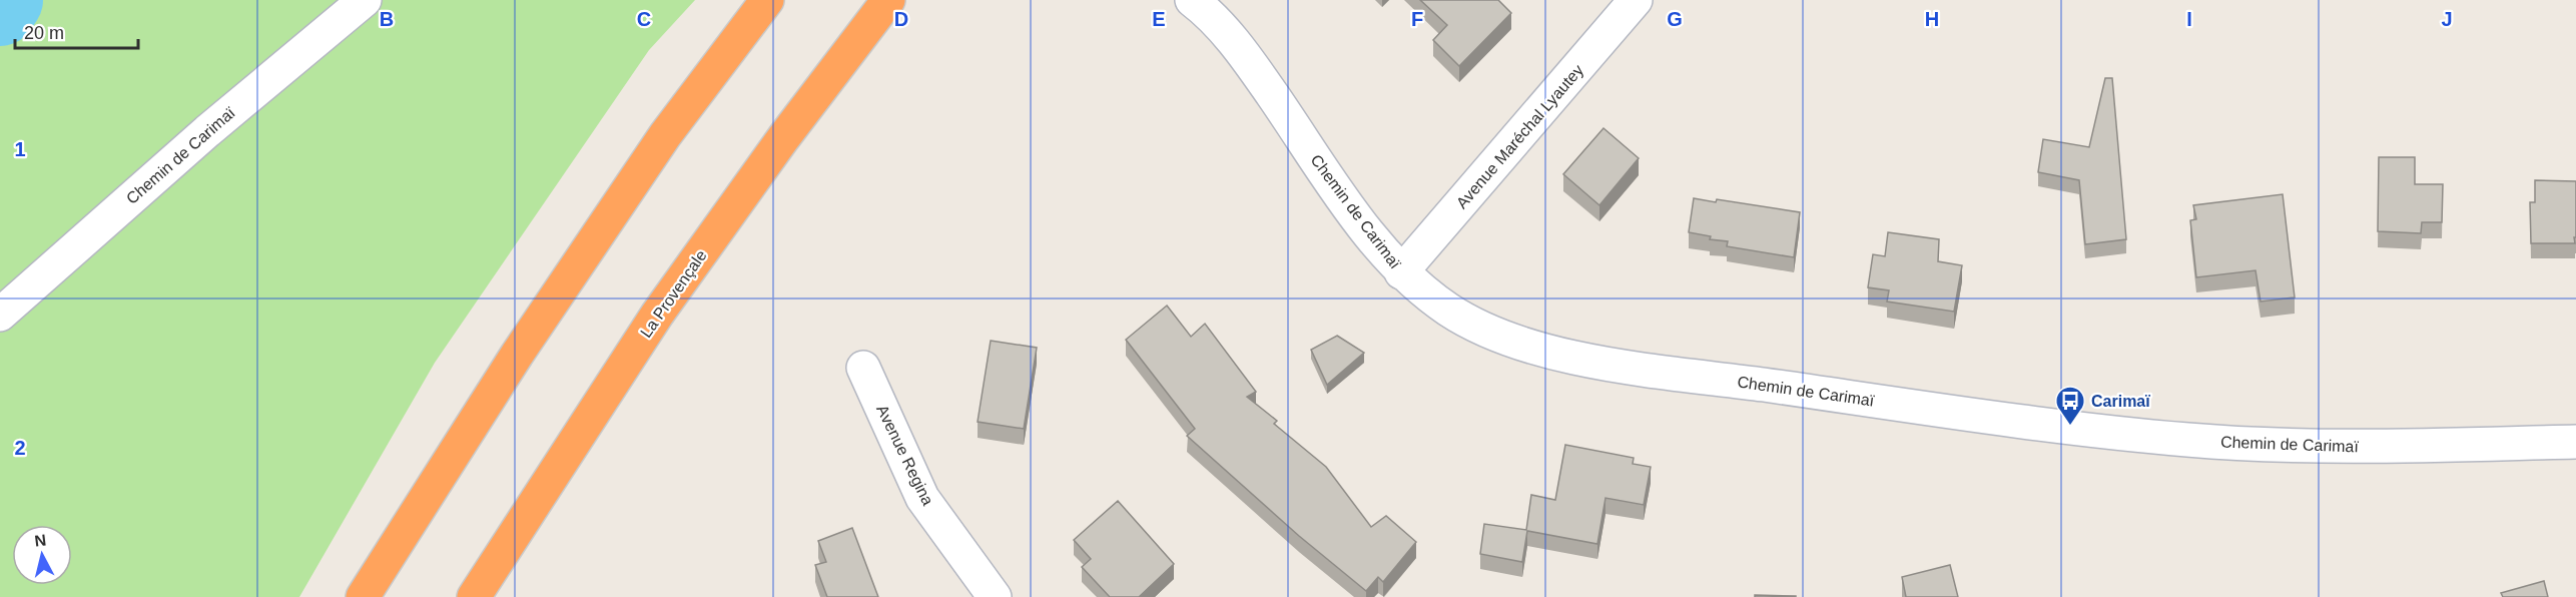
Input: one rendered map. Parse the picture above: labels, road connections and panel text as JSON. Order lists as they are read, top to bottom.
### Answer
{
  "streets": {
    "highway": ["La Provençale"],
    "street": ["Avenue Maréchal Lyautey", "Chemin de Carimaï", "Avenue Regina"]
  },
  "crossings": [
    ["Avenue Maréchal Lyautey", "Chemin de Carimaï"]
  ],
  "places": {
    "bus stop": ["Carimaï"]
  },
  "scale_bar": "20 m",
  "north": "top",
  "grid": {
    "columns": [
      "B",
      "C",
      "D",
      "E",
      "F",
      "G",
      "H",
      "I",
      "J"
    ],
    "rows": ["1", "2"]
  }
}
